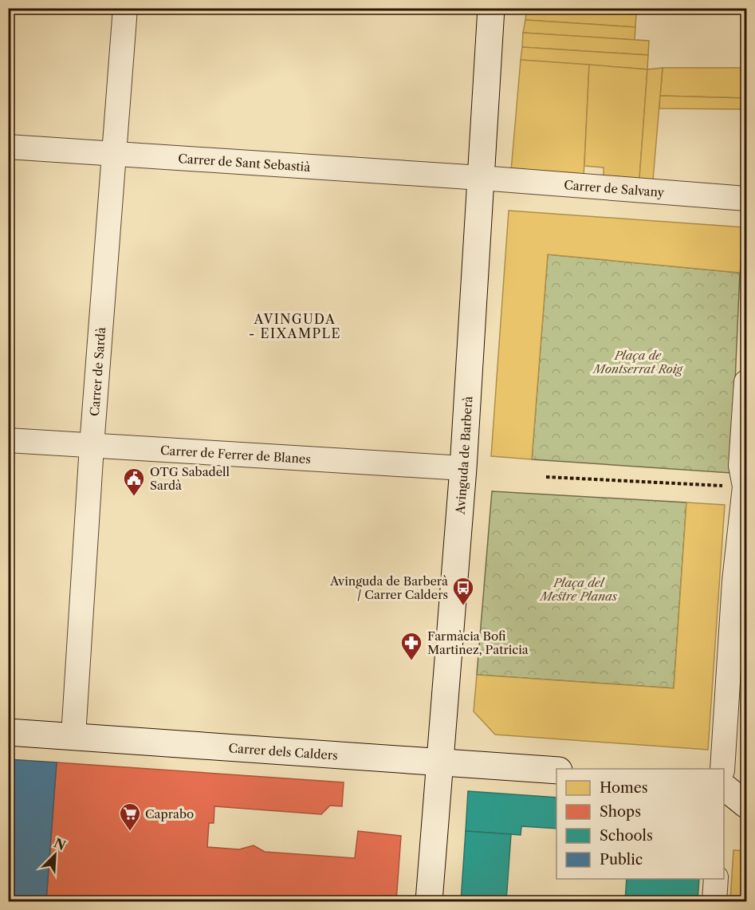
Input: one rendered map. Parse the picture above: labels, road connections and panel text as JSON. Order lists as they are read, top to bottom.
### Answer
{
  "streets": {
    "street": [
      "Carrer de Sant Sebastià",
      "Carrer de Salvany",
      "Carrer de Sardà",
      "Carrer de Ferrer de Blanes",
      "Avinguda de Barberà",
      "Carrer dels Calders"
    ]
  },
  "crossings": [
    ["Carrer de Sant Sebastià", "Carrer de Salvany"],
    ["Carrer de Sant Sebastià", "Carrer de Sardà"],
    ["Carrer de Sant Sebastià", "Avinguda de Barberà"],
    ["Carrer de Salvany", "Avinguda de Barberà"],
    ["Carrer de Sardà", "Carrer de Ferrer de Blanes"],
    ["Carrer de Sardà", "Carrer dels Calders"],
    ["Carrer de Ferrer de Blanes", "Avinguda de Barberà"],
    ["Avinguda de Barberà", "Carrer dels Calders"]
  ],
  "districts": ["AVINGUDA - EIXAMPLE"],
  "parks": ["Plaça de Montserrat Roig", "Plaça del Mestre Planas"],
  "places": {
    "public building": ["OTG Sabadell Sardà"],
    "bus stop": ["Avinguda de Barberà / Carrer Calders"],
    "pharmacy": ["Farmàcia Bofi Martinez, Patricia"],
    "supermarket": ["Caprabo"]
  },
  "legend": [
    "Homes",
    "Shops",
    "Schools",
    "Public"
  ],
  "north": "top right"
}
